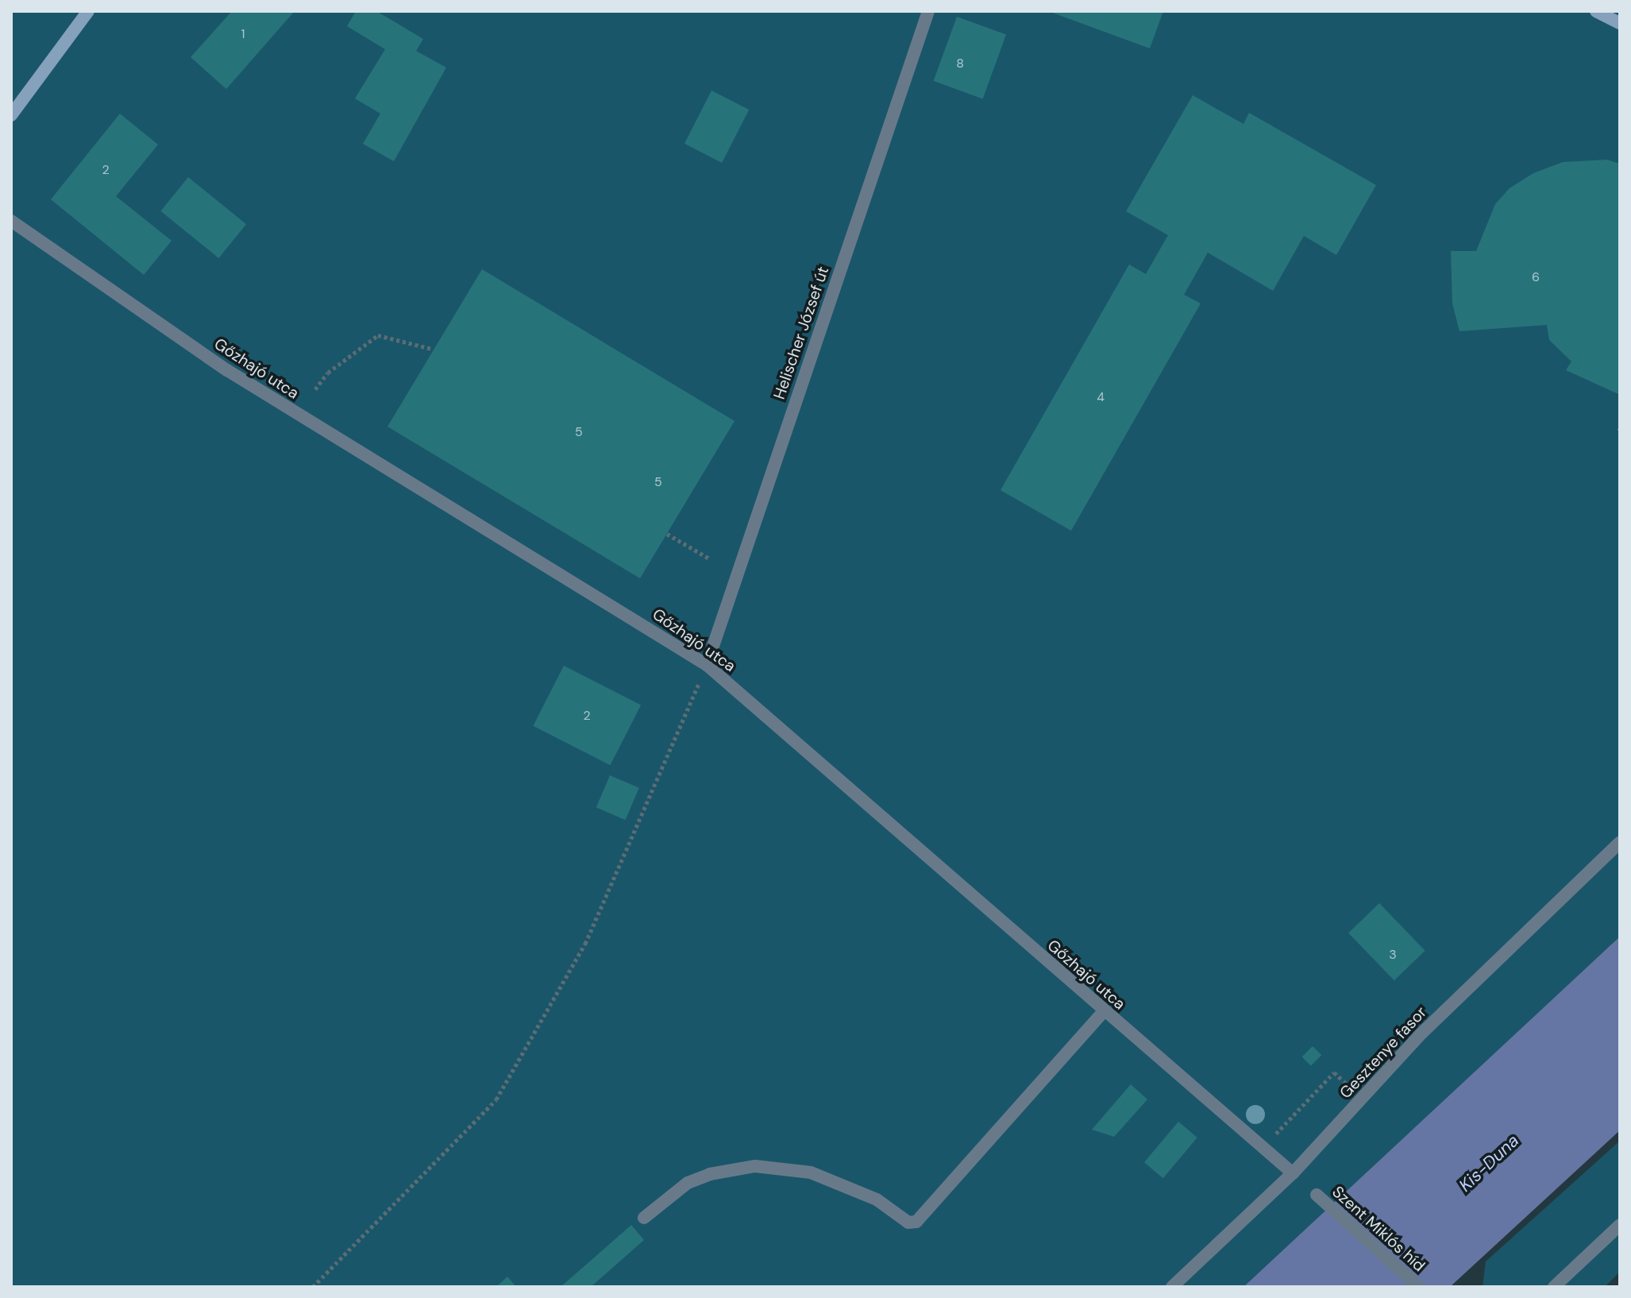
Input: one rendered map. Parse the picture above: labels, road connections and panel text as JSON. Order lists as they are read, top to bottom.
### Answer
{
  "streets": {
    "street": [
      "Helischer József út",
      "Gőzhajó utca",
      "Gesztenye fasor",
      "Szent Miklós híd"
    ]
  },
  "crossings": [
    ["Helischer József út", "Gőzhajó utca"],
    ["Gőzhajó utca", "Gesztenye fasor"]
  ],
  "water": ["Kis-Duna"],
  "house_numbers": [
    "1",
    "8",
    "2",
    "6",
    "4",
    "5",
    "5",
    "2",
    "3"
  ]
}
